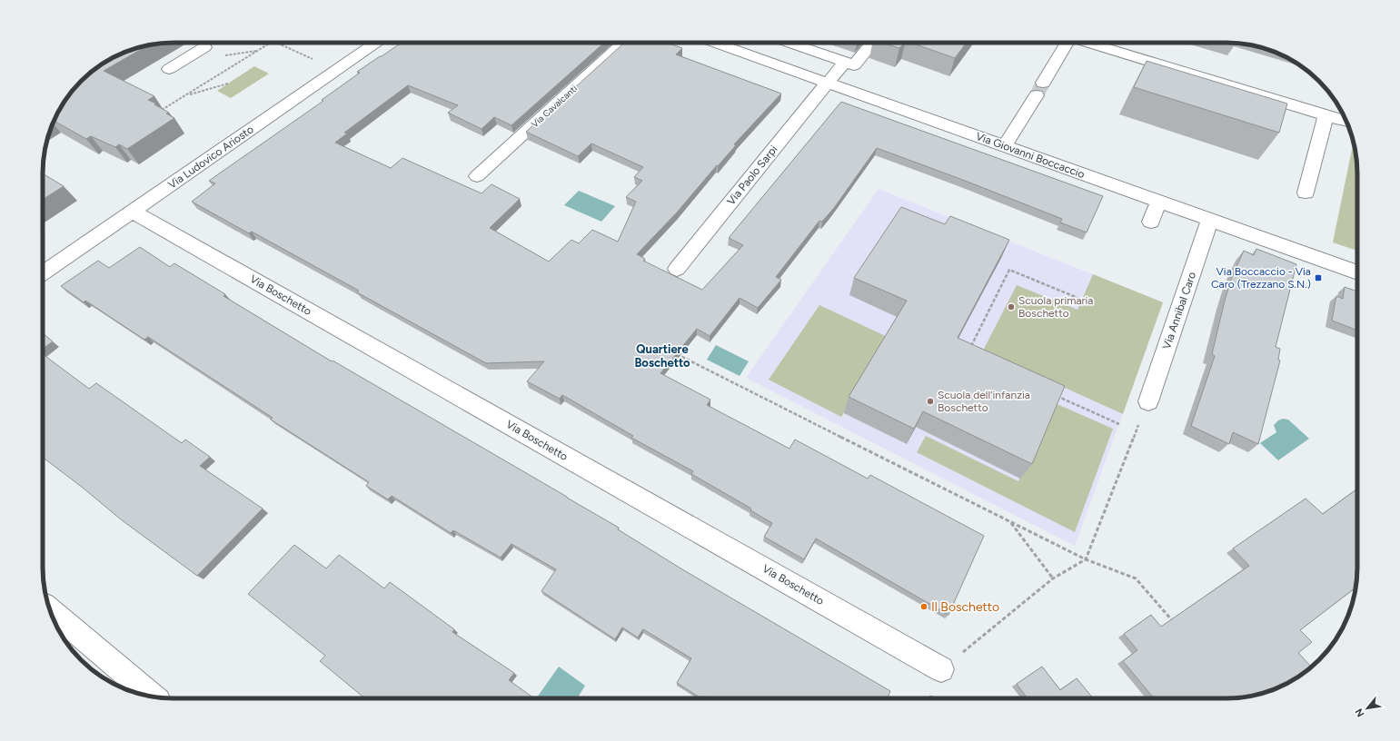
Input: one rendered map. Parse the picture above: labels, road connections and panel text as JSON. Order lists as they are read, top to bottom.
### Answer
{
  "streets": {
    "street": [
      "Via Cavalcanti",
      "Via Giovanni Boccaccio",
      "Via Ludovico Ariosto",
      "Via Paolo Sarpi",
      "Via Boschetto",
      "Via Annibal Caro"
    ]
  },
  "crossings": [
    ["Via Giovanni Boccaccio", "Via Paolo Sarpi"],
    ["Via Giovanni Boccaccio", "Via Annibal Caro"],
    ["Via Ludovico Ariosto", "Via Boschetto"]
  ],
  "districts": ["Quartiere Boschetto"],
  "places": {
    "transit": ["Via Boccaccio - Via Caro (Trezzano S.N.)"],
    "other": ["Scuola primaria Boschetto", "Scuola dell'infanzia Boschetto", "Il Boschetto"]
  },
  "north": "bottom left"
}
